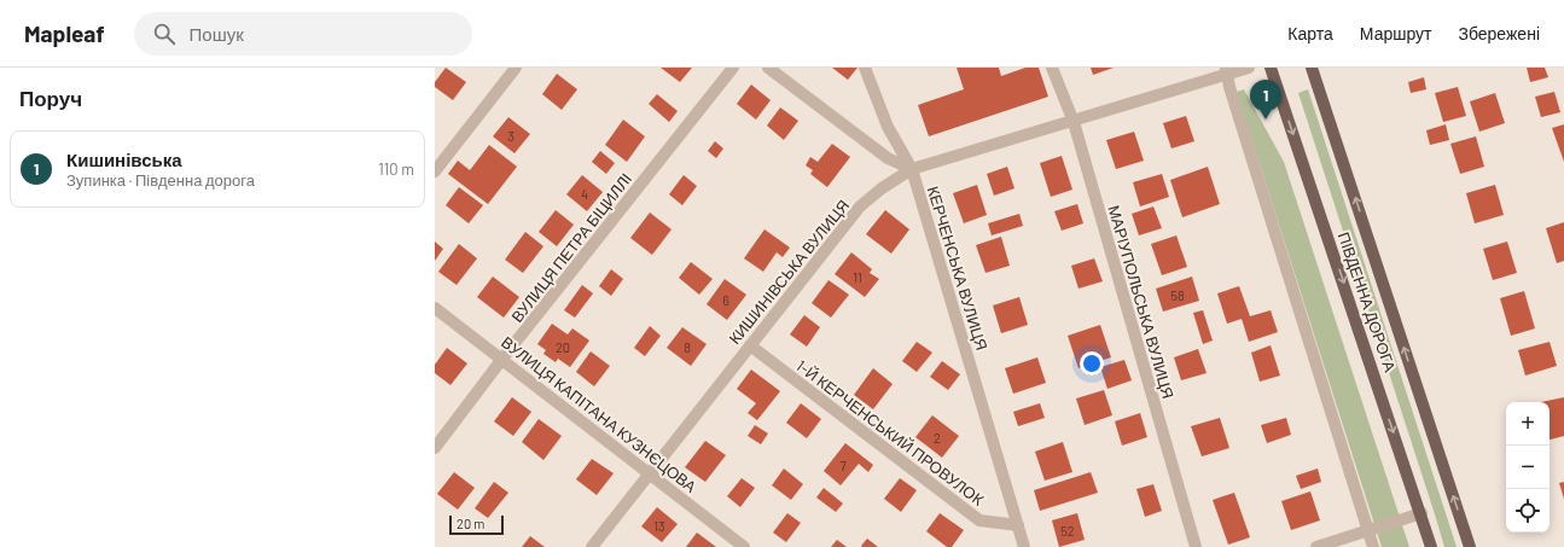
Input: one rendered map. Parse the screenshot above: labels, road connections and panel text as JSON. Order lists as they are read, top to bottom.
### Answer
{
  "streets": {
    "main road": ["ПІВДЕННА ДОРОГА"],
    "street": [
      "ВУЛИЦЯ ПЕТРА БІЦИЛЛІ",
      "КЕРЧЕНСЬКА ВУЛИЦЯ",
      "КИШИНІВСЬКА ВУЛИЦЯ",
      "МАРІУПОЛЬСЬКА ВУЛИЦЯ",
      "ВУЛИЦЯ КАПІТАНА КУЗНЄЦОВА",
      "1-Й КЕРЧЕНСЬКИЙ ПРОВУЛОК"
    ]
  },
  "crossings": [
    ["ВУЛИЦЯ ПЕТРА БІЦИЛЛІ", "ВУЛИЦЯ КАПІТАНА КУЗНЄЦОВА"],
    ["КЕРЧЕНСЬКА ВУЛИЦЯ", "КИШИНІВСЬКА ВУЛИЦЯ"],
    ["КЕРЧЕНСЬКА ВУЛИЦЯ", "1-Й КЕРЧЕНСЬКИЙ ПРОВУЛОК"],
    ["КИШИНІВСЬКА ВУЛИЦЯ", "МАРІУПОЛЬСЬКА ВУЛИЦЯ"],
    ["КИШИНІВСЬКА ВУЛИЦЯ", "ВУЛИЦЯ КАПІТАНА КУЗНЄЦОВА"],
    ["КИШИНІВСЬКА ВУЛИЦЯ", "1-Й КЕРЧЕНСЬКИЙ ПРОВУЛОК"]
  ],
  "house_numbers": [
    "3",
    "4",
    "11",
    "58",
    "6",
    "20",
    "8",
    "2",
    "7",
    "13",
    "52"
  ],
  "scale_bar": "20 m",
  "page": {
    "header": "Mapleaf",
    "search": "Пошук",
    "nav": ["Карта", "Маршрут", "Збережені"],
    "heading": "Поруч",
    "pins": "1",
    "list": [
      {
        "mark": "1",
        "name": "Кишинівська",
        "note": "Зупинка · Південна дорога",
        "value": "110 m"
      }
    ],
    "map_buttons": ["+", "−"],
    "scale": "20 m"
  }
}
